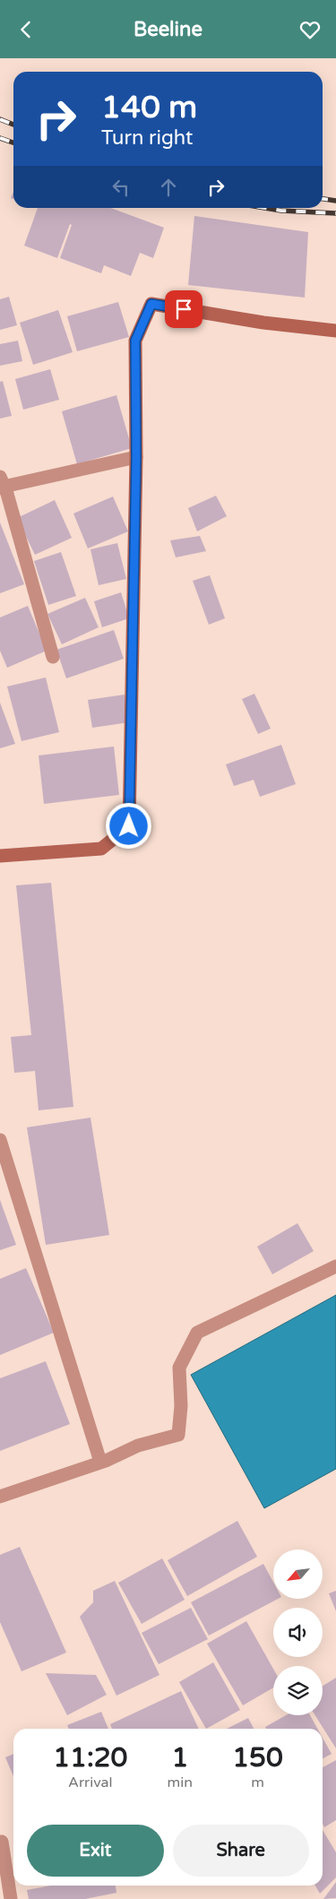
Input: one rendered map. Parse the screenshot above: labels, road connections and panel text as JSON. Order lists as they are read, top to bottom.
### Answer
{
  "north": "bottom left",
  "page": {
    "header": "Beeline",
    "turn": ["140 m", "Turn right"],
    "eta": [
      "11:20",
      "Arrival",
      "1",
      "min",
      "150",
      "m"
    ],
    "buttons": ["Exit", "Share"]
  }
}
